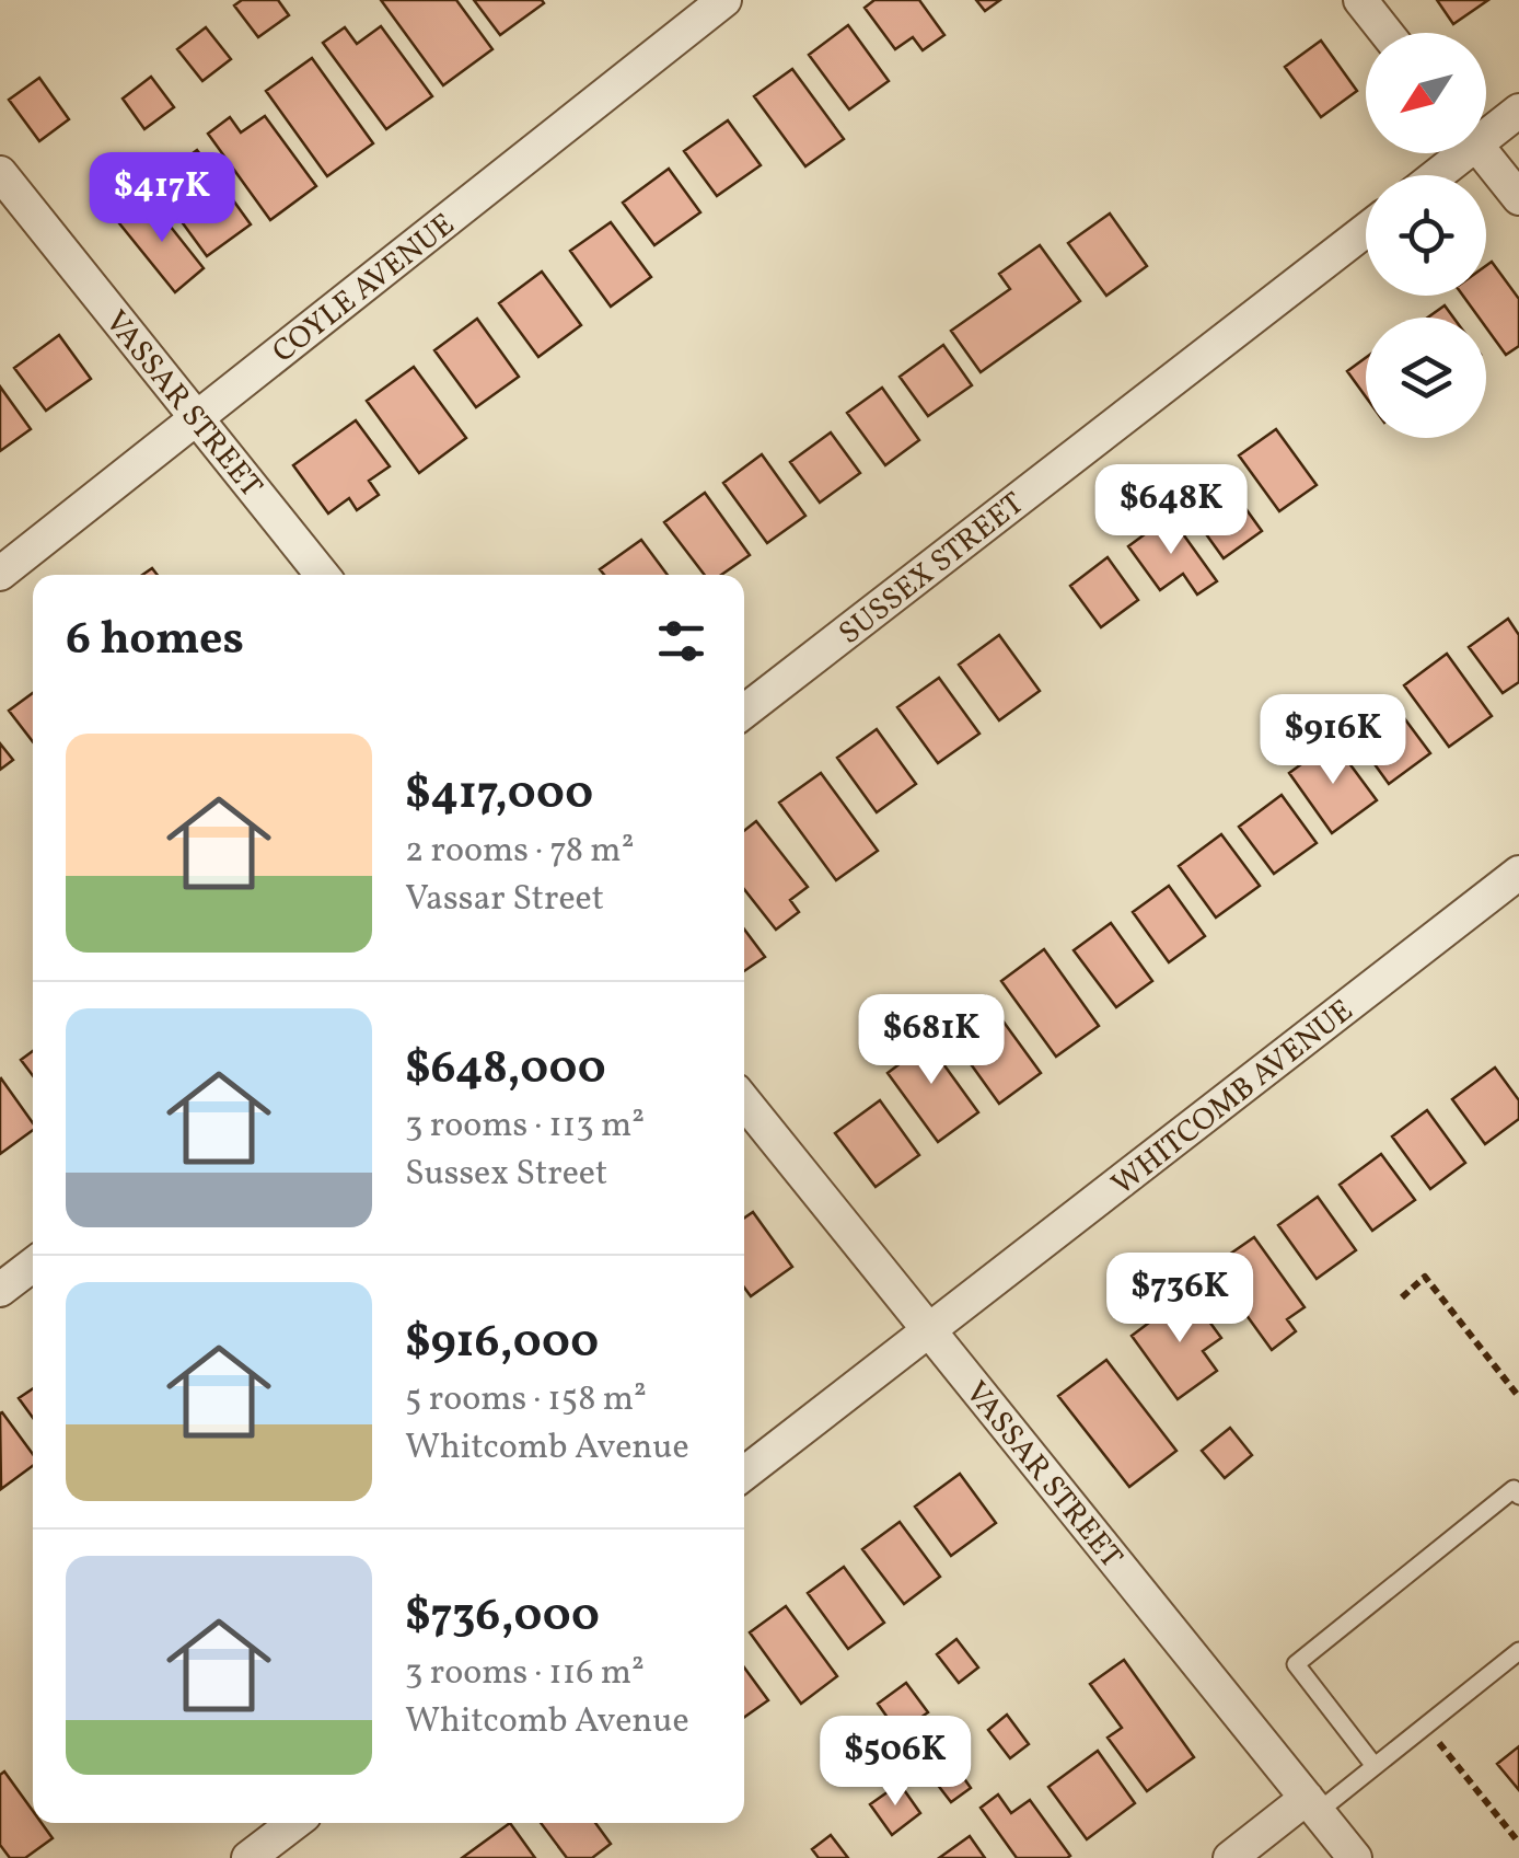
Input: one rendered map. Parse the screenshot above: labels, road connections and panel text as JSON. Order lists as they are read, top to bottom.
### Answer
{
  "streets": {
    "street": [
      "COYLE AVENUE",
      "VASSAR STREET",
      "SUSSEX STREET",
      "WHITCOMB AVENUE"
    ]
  },
  "crossings": [
    ["COYLE AVENUE", "VASSAR STREET"],
    ["VASSAR STREET", "WHITCOMB AVENUE"]
  ],
  "north": "bottom left",
  "page": {
    "price": [
      "$417K",
      "$648K",
      "$916K",
      "$681K",
      "$736K",
      "$506K"
    ],
    "heading": "6 homes",
    "list": [
      {
        "name": "$417,000",
        "note": "2 rooms · 78 m² · Vassar Street"
      },
      {
        "name": "$648,000",
        "note": "3 rooms · 113 m² · Sussex Street"
      },
      {
        "name": "$916,000",
        "note": "5 rooms · 158 m² · Whitcomb Avenue"
      },
      {
        "name": "$736,000",
        "note": "3 rooms · 116 m² · Whitcomb Avenue"
      }
    ]
  }
}
